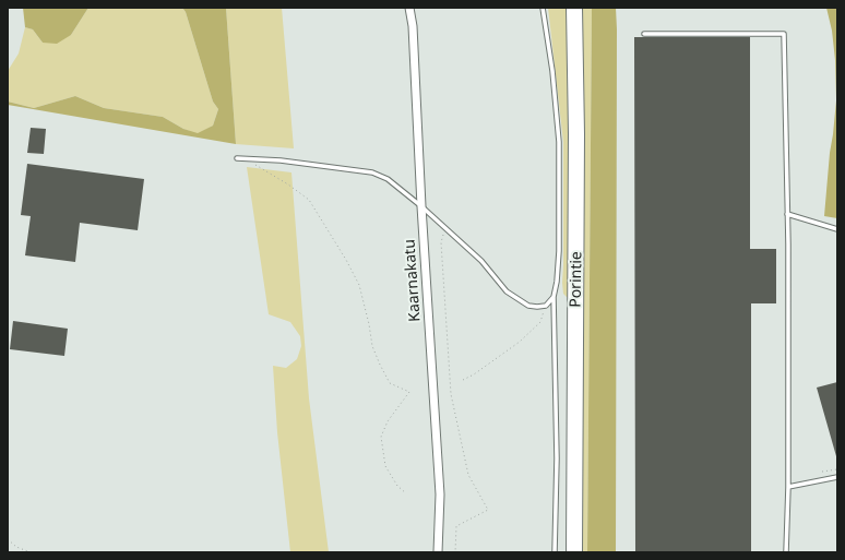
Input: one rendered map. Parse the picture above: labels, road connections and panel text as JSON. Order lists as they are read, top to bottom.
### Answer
{
  "streets": {
    "highway": ["Porintie"],
    "street": ["Kaarnakatu"]
  }
}
